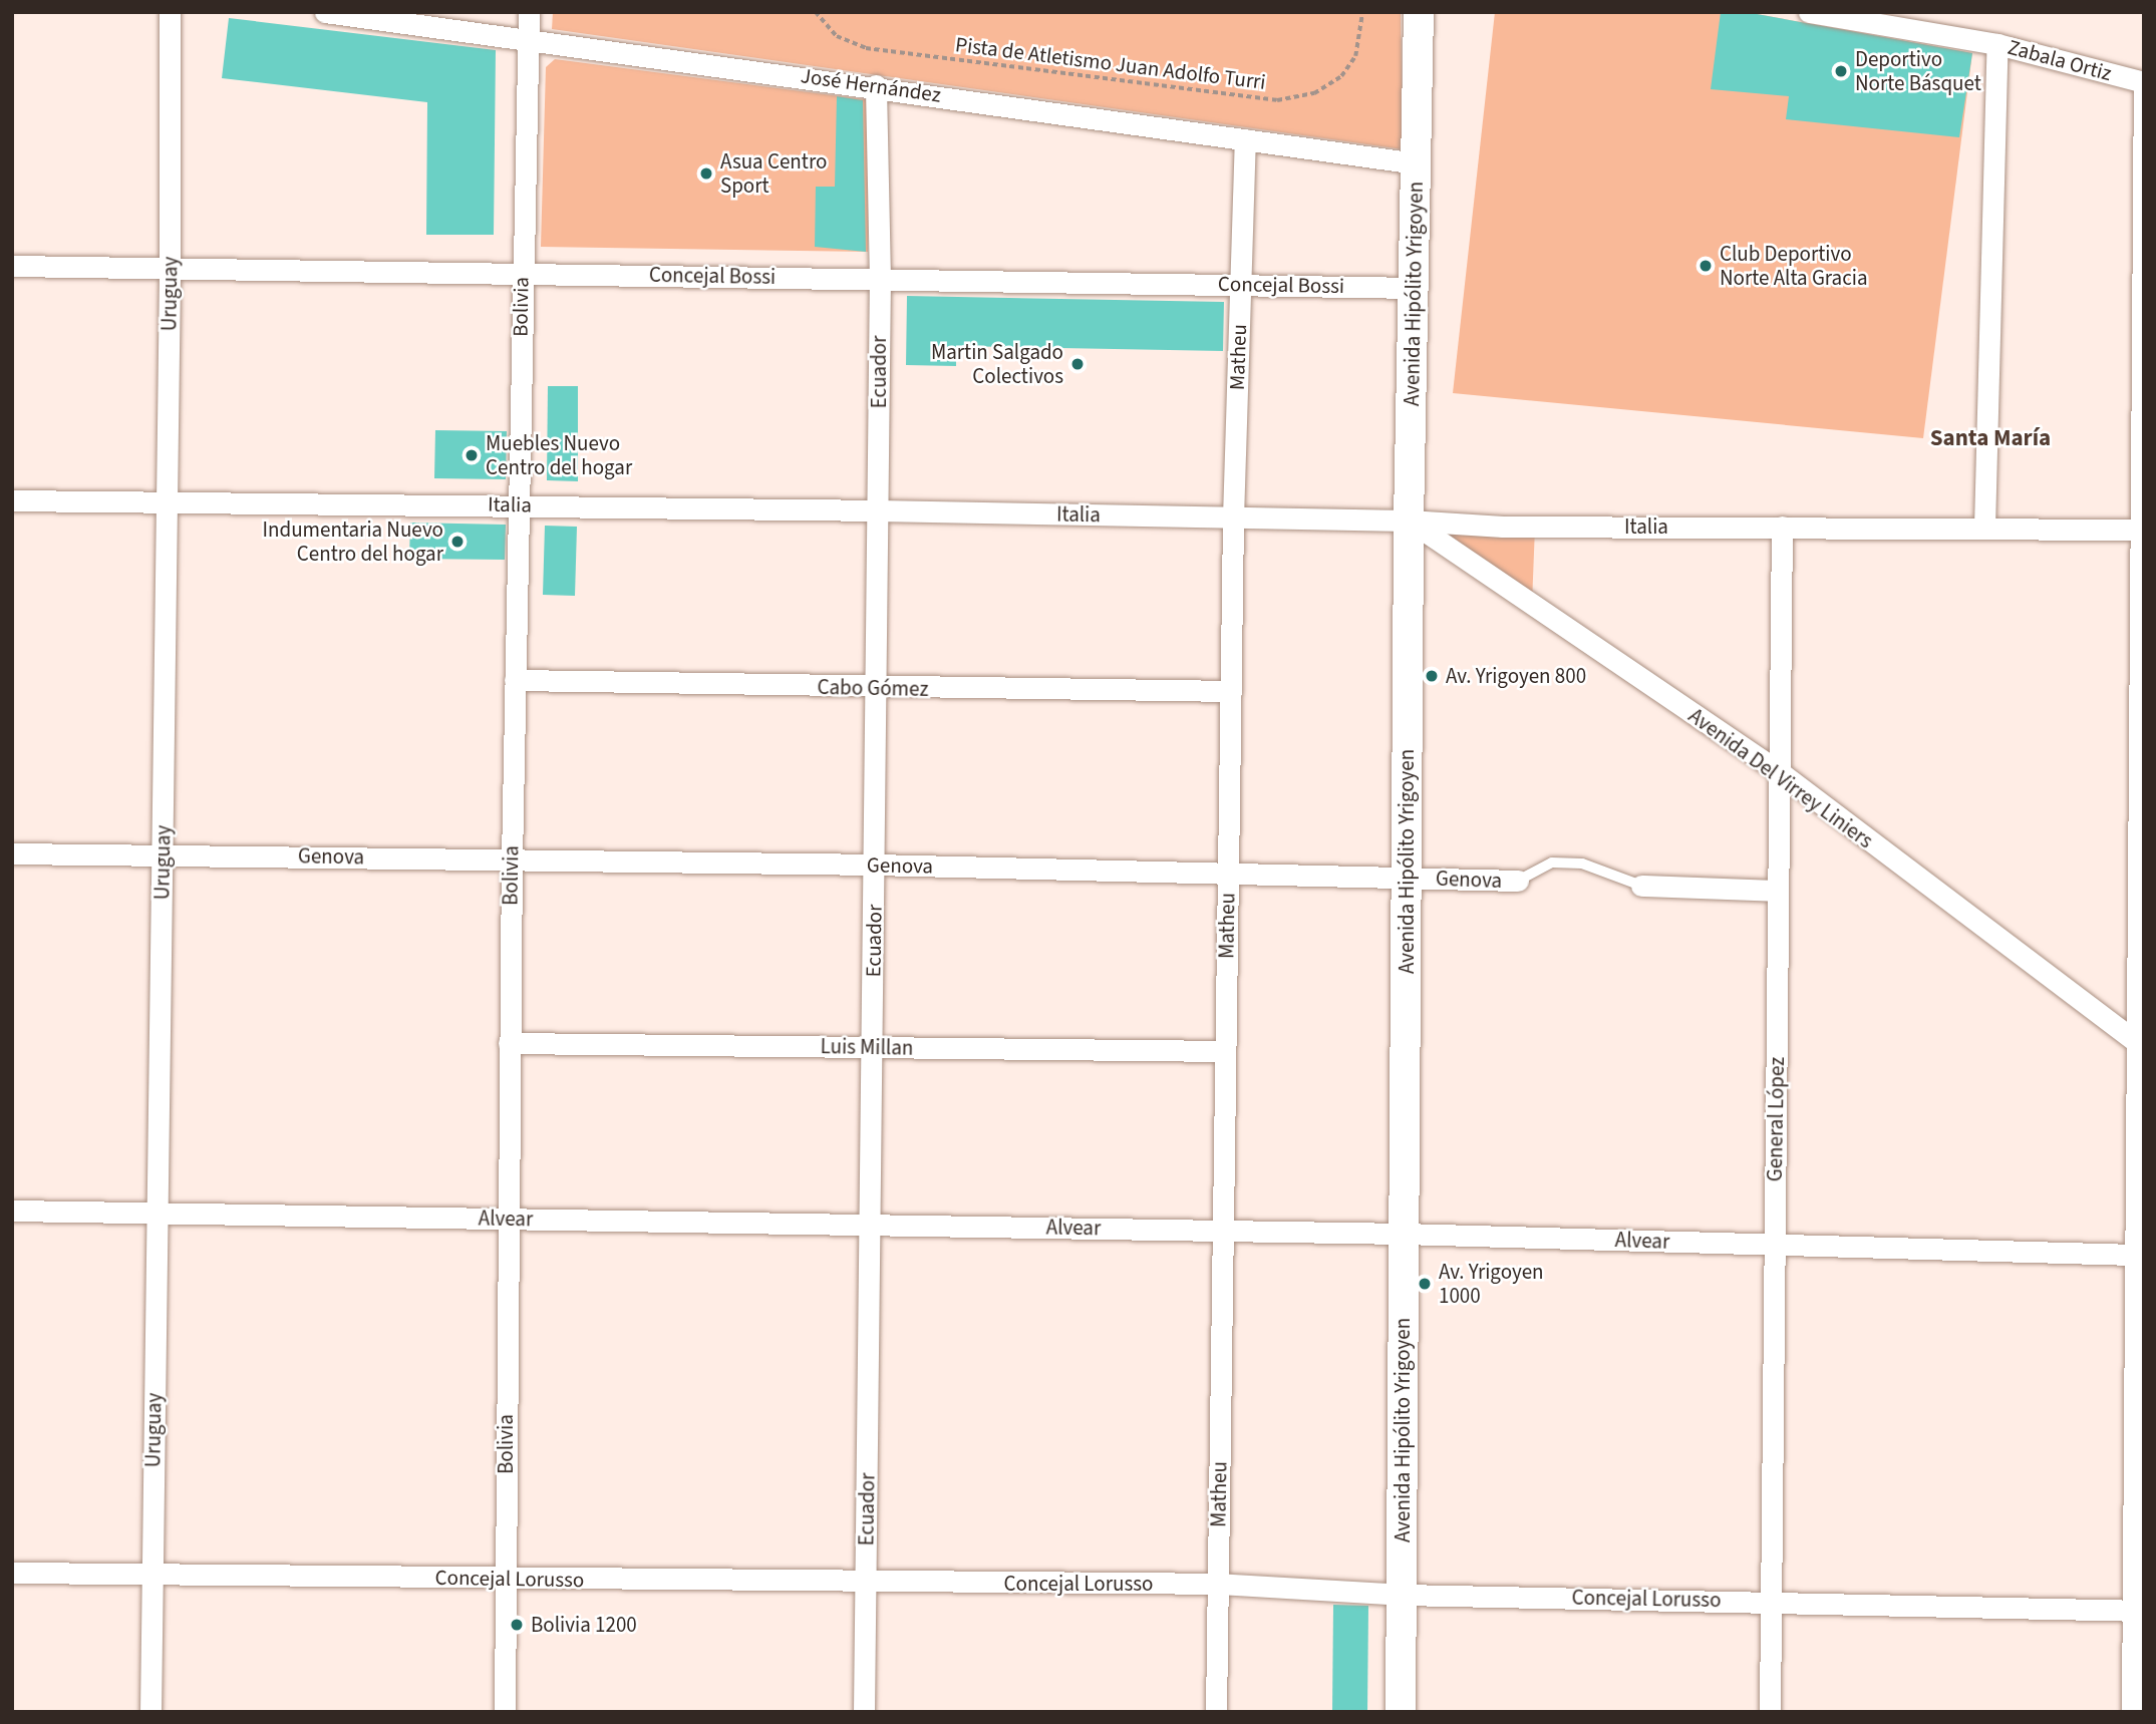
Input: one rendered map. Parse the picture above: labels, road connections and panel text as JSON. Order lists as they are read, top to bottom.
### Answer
{
  "streets": {
    "main road": ["Avenida Hipólito Yrigoyen"],
    "street": [
      "Zabala Ortiz",
      "José Hernández",
      "Concejal Bossi",
      "Uruguay",
      "Bolivia",
      "Matheu",
      "Ecuador",
      "Italia",
      "Cabo Gómez",
      "Avenida Del Virrey Liniers",
      "Genova",
      "Luis Millan",
      "General López",
      "Alvear",
      "Concejal Lorusso"
    ],
    "path": ["Pista de Atletismo Juan Adolfo Turri"]
  },
  "crossings": [
    ["José Hernández", "Avenida Hipólito Yrigoyen"],
    ["José Hernández", "Bolivia"],
    ["José Hernández", "Matheu"],
    ["José Hernández", "Ecuador"],
    ["Concejal Bossi", "Uruguay"],
    ["Concejal Bossi", "Avenida Hipólito Yrigoyen"],
    ["Concejal Bossi", "Bolivia"],
    ["Concejal Bossi", "Matheu"],
    ["Concejal Bossi", "Ecuador"],
    ["Uruguay", "Italia"],
    ["Uruguay", "Genova"],
    ["Uruguay", "Alvear"],
    ["Uruguay", "Concejal Lorusso"],
    ["Avenida Hipólito Yrigoyen", "Italia"],
    ["Avenida Hipólito Yrigoyen", "Avenida Del Virrey Liniers"],
    ["Avenida Hipólito Yrigoyen", "Genova"],
    ["Avenida Hipólito Yrigoyen", "Alvear"],
    ["Avenida Hipólito Yrigoyen", "Concejal Lorusso"],
    ["Bolivia", "Italia"],
    ["Bolivia", "Cabo Gómez"],
    ["Bolivia", "Genova"],
    ["Bolivia", "Luis Millan"],
    ["Bolivia", "Alvear"],
    ["Bolivia", "Concejal Lorusso"],
    ["Matheu", "Italia"],
    ["Matheu", "Cabo Gómez"],
    ["Matheu", "Genova"],
    ["Matheu", "Luis Millan"],
    ["Matheu", "Alvear"],
    ["Matheu", "Concejal Lorusso"],
    ["Ecuador", "Italia"],
    ["Ecuador", "Cabo Gómez"],
    ["Ecuador", "Genova"],
    ["Ecuador", "Luis Millan"],
    ["Ecuador", "Alvear"],
    ["Ecuador", "Concejal Lorusso"],
    ["Italia", "Avenida Del Virrey Liniers"],
    ["Italia", "General López"],
    ["Avenida Del Virrey Liniers", "General López"],
    ["Genova", "General López"],
    ["General López", "Alvear"],
    ["General López", "Concejal Lorusso"]
  ],
  "districts": ["Santa María"],
  "places": [
    "Deportivo Norte Básquet",
    "Asua Centro Sport",
    "Club Deportivo Norte Alta Gracia",
    "Martin Salgado Colectivos",
    "Muebles Nuevo Centro del hogar",
    "Indumentaria Nuevo Centro del hogar",
    "Av. Yrigoyen 800",
    "Av. Yrigoyen 1000",
    "Bolivia 1200"
  ]
}
